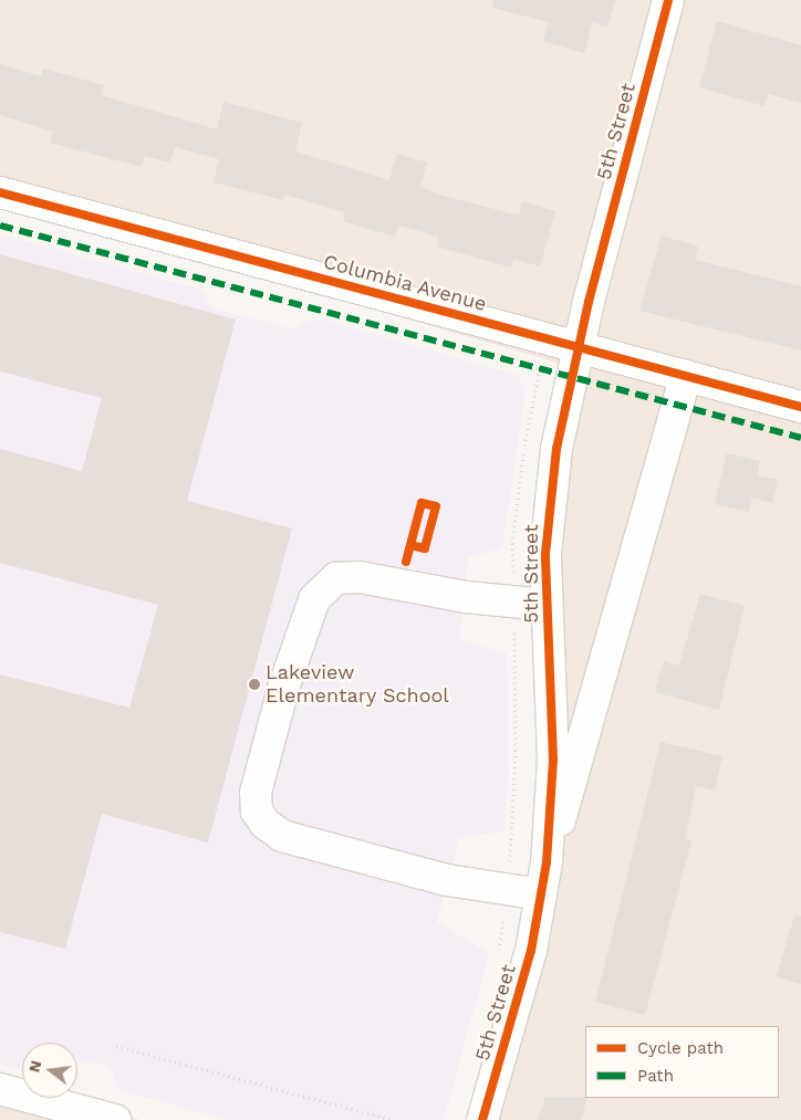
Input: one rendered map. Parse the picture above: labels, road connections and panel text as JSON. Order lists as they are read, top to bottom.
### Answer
{
  "streets": {
    "street": ["5th Street", "Columbia Avenue"]
  },
  "crossings": [
    ["5th Street", "Columbia Avenue"]
  ],
  "places": ["Lakeview Elementary School"],
  "legend": ["Cycle path", "Path"],
  "north": "left"
}
